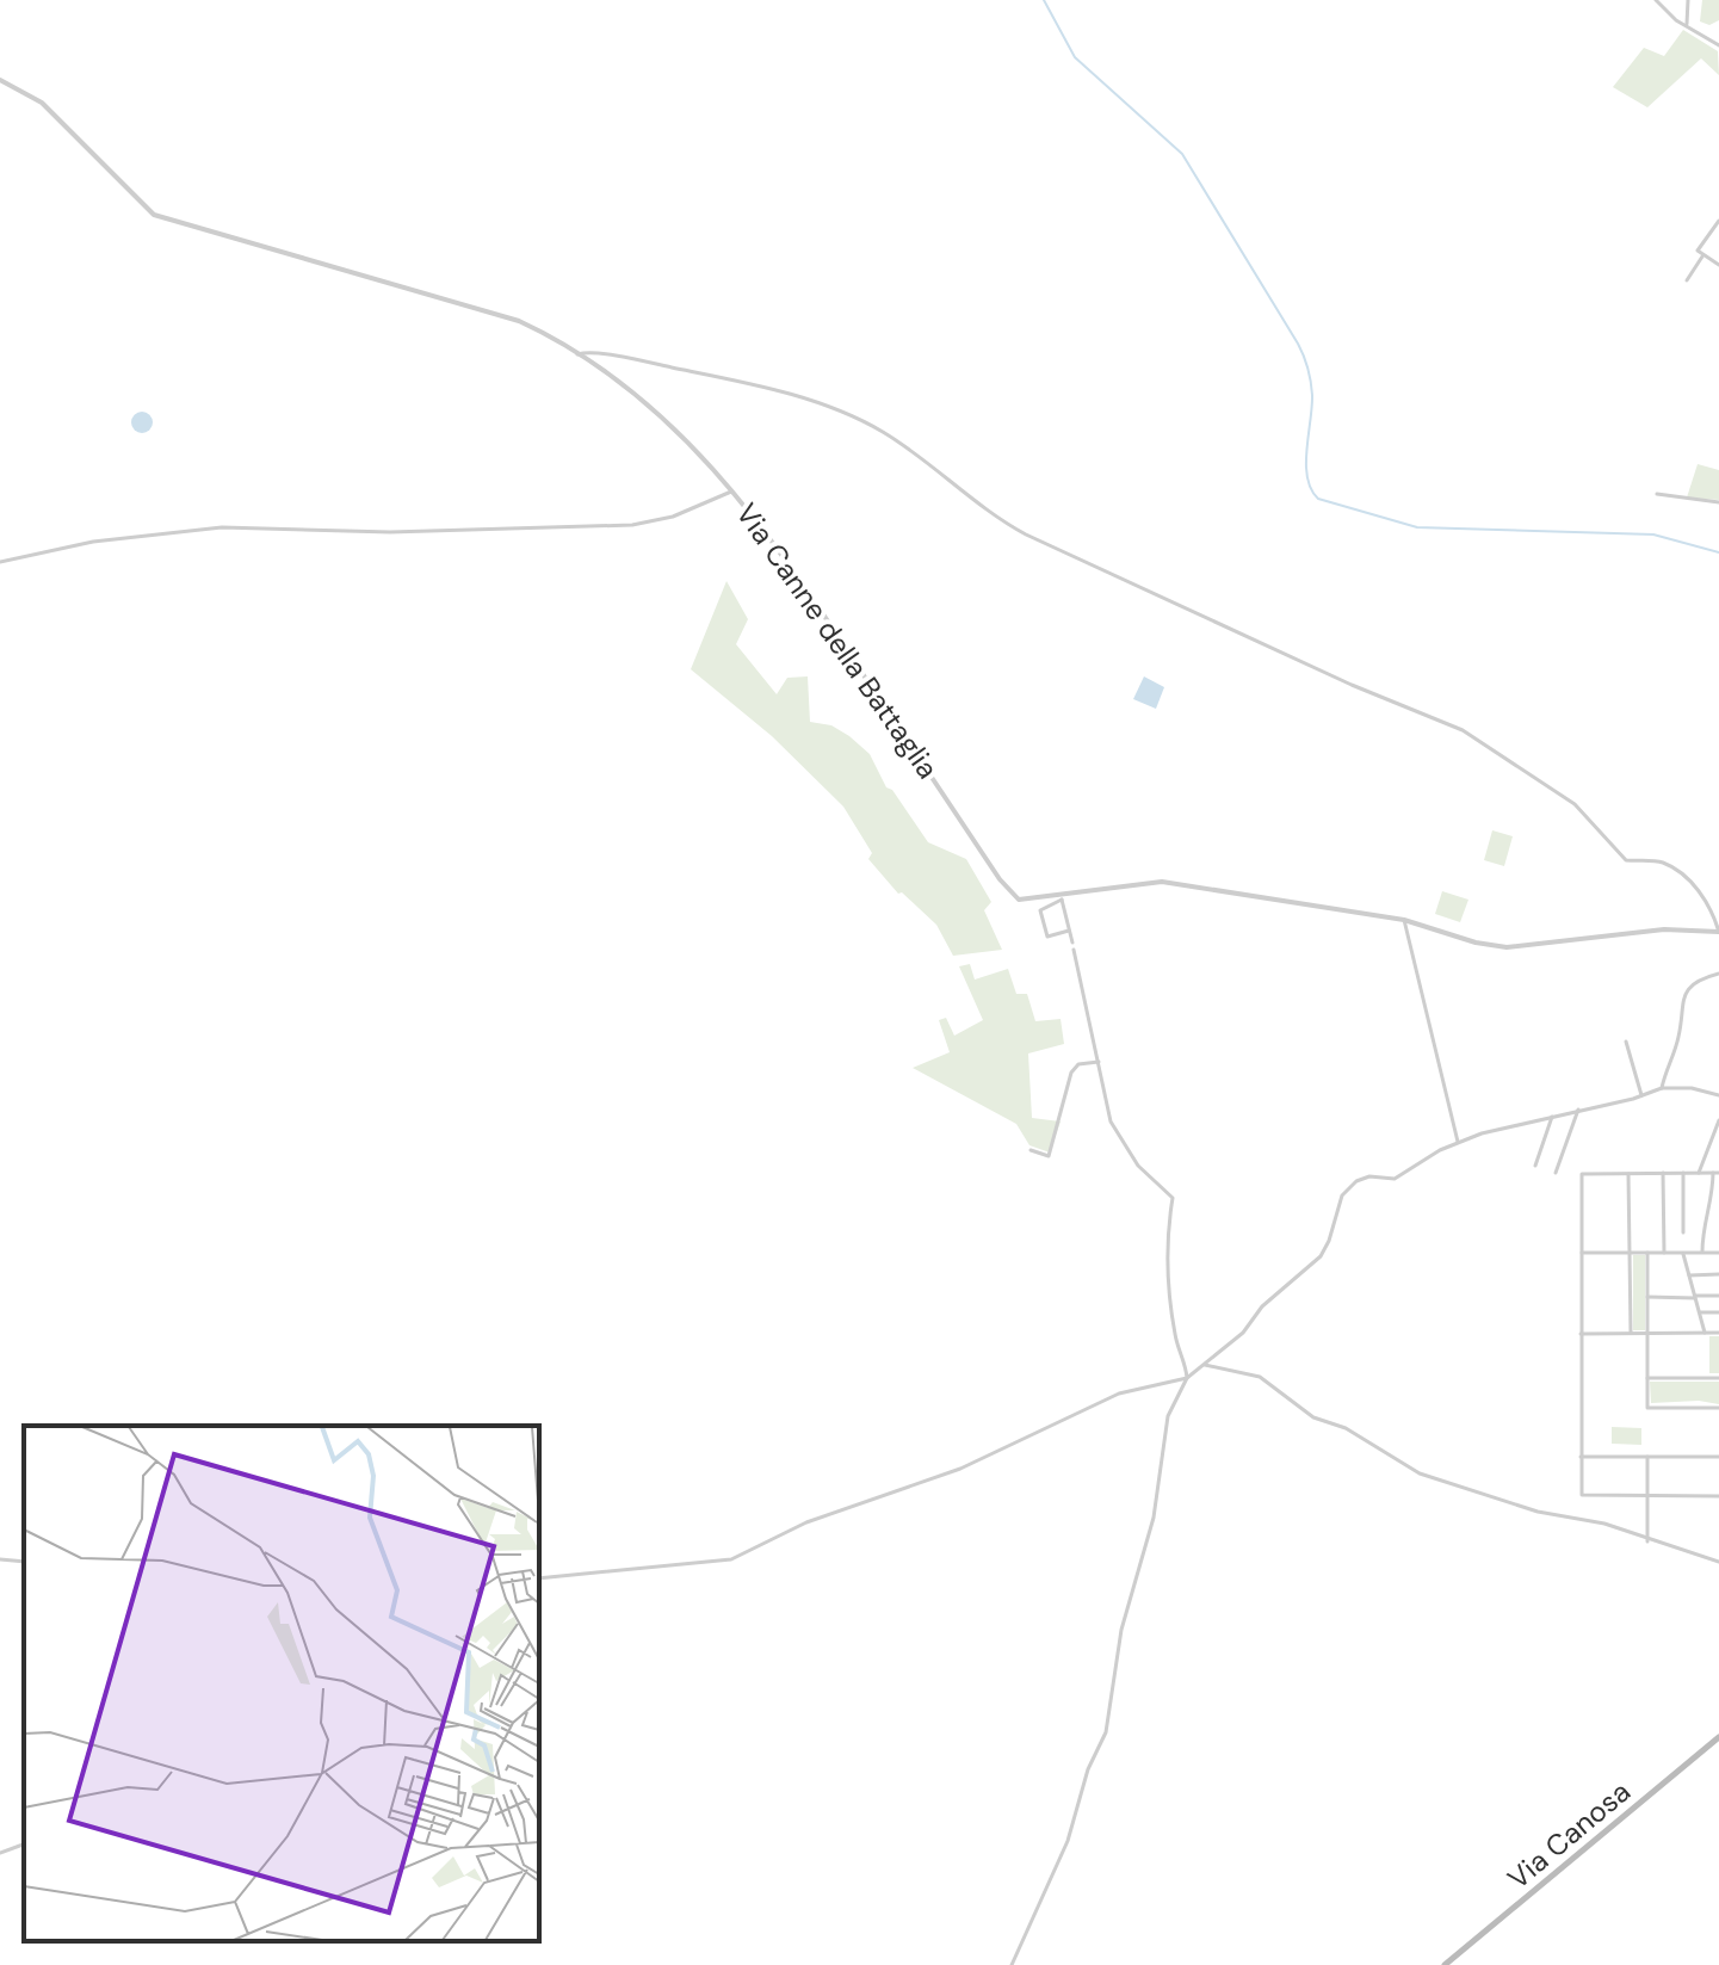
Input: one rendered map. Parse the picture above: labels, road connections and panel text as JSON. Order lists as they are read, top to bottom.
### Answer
{
  "streets": {
    "main road": ["Via Canosa"],
    "street": ["Via Canne della Battaglia"]
  }
}
